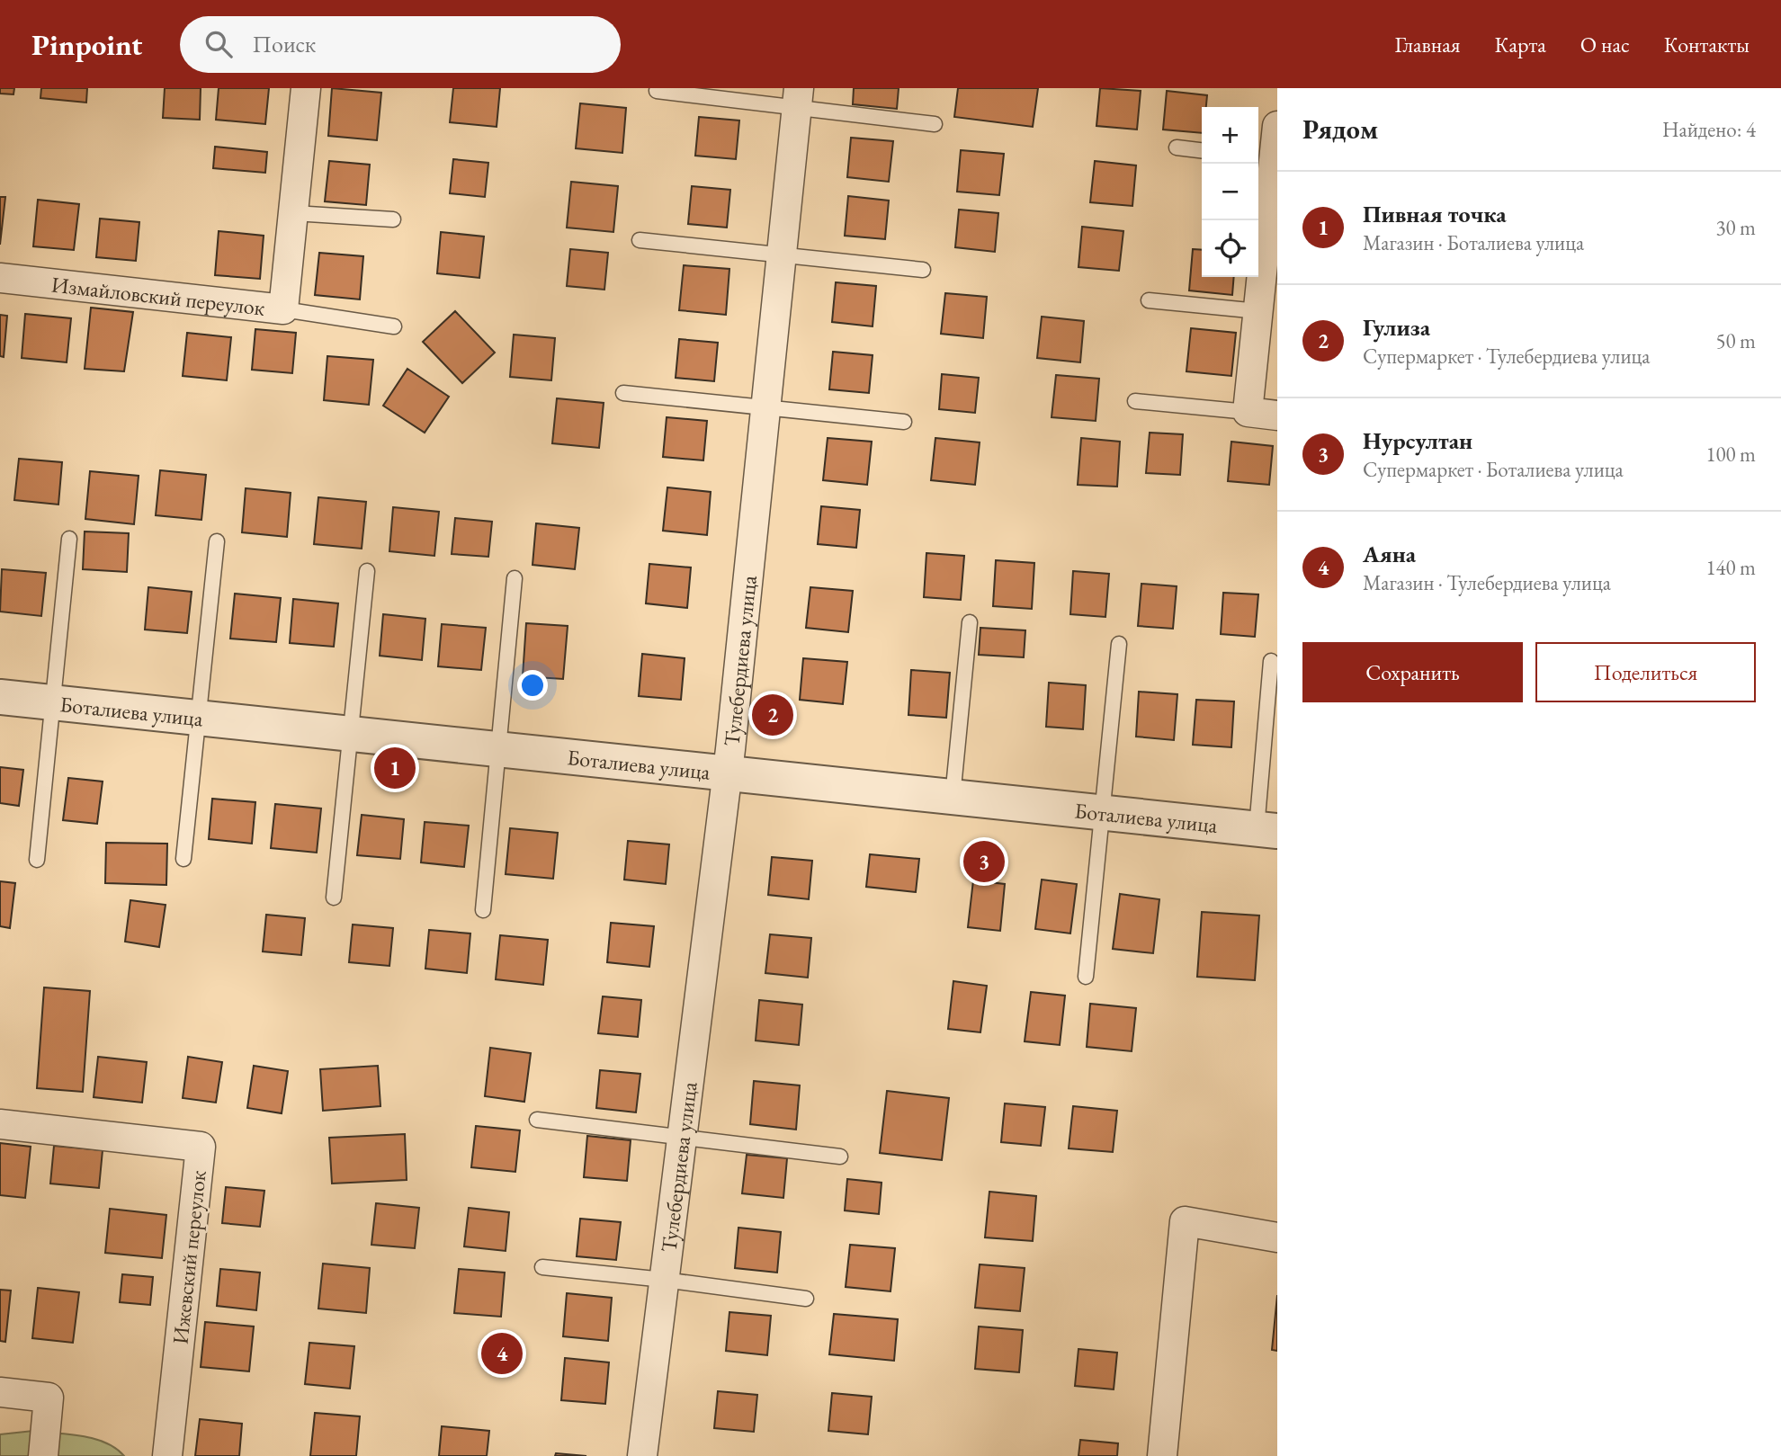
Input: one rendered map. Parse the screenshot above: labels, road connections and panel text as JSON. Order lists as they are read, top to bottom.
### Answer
{
  "streets": {
    "street": [
      "Измайловский переулок",
      "Тулебердиева улица",
      "Боталиева улица",
      "Ижевский переулок"
    ]
  },
  "crossings": [
    ["Тулебердиева улица", "Боталиева улица"]
  ],
  "page": {
    "header": "Pinpoint",
    "search": "Поиск",
    "nav": [
      "Главная",
      "Карта",
      "О нас",
      "Контакты"
    ],
    "heading": ["Рядом", "Найдено: 4"],
    "map_buttons": ["+", "−"],
    "list": [
      {
        "mark": "1",
        "name": "Пивная точка",
        "note": "Магазин · Боталиева улица",
        "value": "30 m"
      },
      {
        "mark": "2",
        "name": "Гулиза",
        "note": "Супермаркет · Тулебердиева улица",
        "value": "50 m"
      },
      {
        "mark": "3",
        "name": "Нурсултан",
        "note": "Супермаркет · Боталиева улица",
        "value": "100 m"
      },
      {
        "mark": "4",
        "name": "Аяна",
        "note": "Магазин · Тулебердиева улица",
        "value": "140 m"
      }
    ],
    "buttons": ["Сохранить", "Поделиться"],
    "pins": [
      "2",
      "1",
      "3",
      "4"
    ]
  }
}
